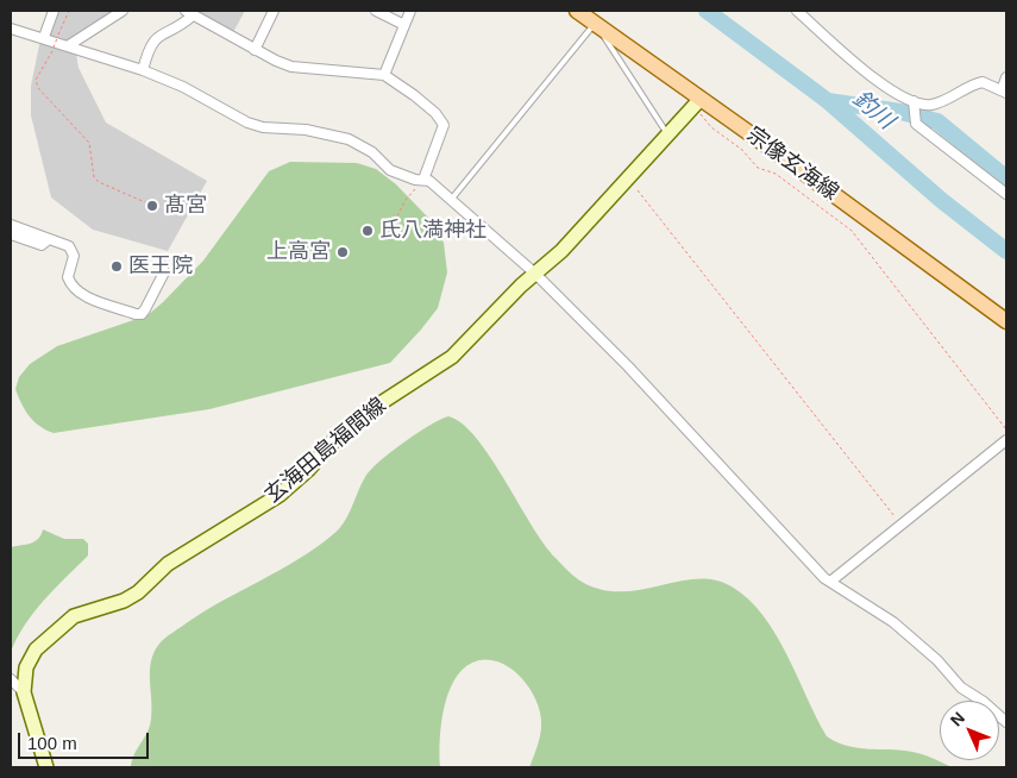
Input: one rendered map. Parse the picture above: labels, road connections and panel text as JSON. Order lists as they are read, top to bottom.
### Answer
{
  "streets": {
    "main road": ["宗像玄海線", "玄海田島福間線"]
  },
  "crossings": [
    ["宗像玄海線", "玄海田島福間線"]
  ],
  "water": ["釣川"],
  "places": [
    "髙宮",
    "氏八満神社",
    "上高宮",
    "医王院"
  ],
  "scale_bar": "100 m",
  "north": "top left"
}
